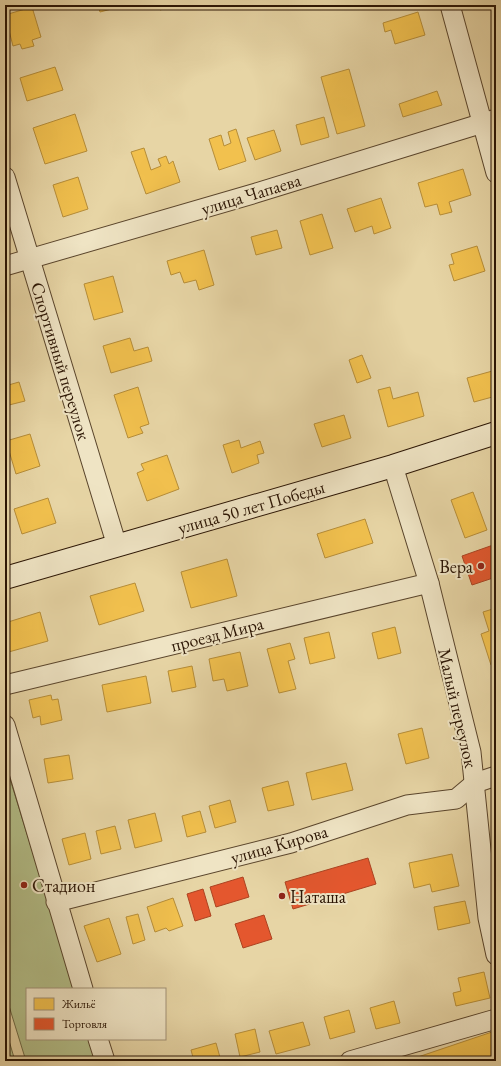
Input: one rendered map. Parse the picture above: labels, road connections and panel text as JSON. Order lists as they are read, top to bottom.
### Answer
{
  "streets": {
    "street": [
      "улица Чапаева",
      "Спортивный переулок",
      "улица 50 лет Победы",
      "проезд Мира",
      "Малый переулок",
      "улица Кирова"
    ]
  },
  "crossings": [
    ["улица Чапаева", "Спортивный переулок"],
    ["Спортивный переулок", "улица 50 лет Победы"],
    ["улица 50 лет Победы", "Малый переулок"],
    ["проезд Мира", "Малый переулок"],
    ["Малый переулок", "улица Кирова"]
  ],
  "places": ["Вера", "Стадион", "Наташа"],
  "legend": ["Жильё", "Торговля"]
}
